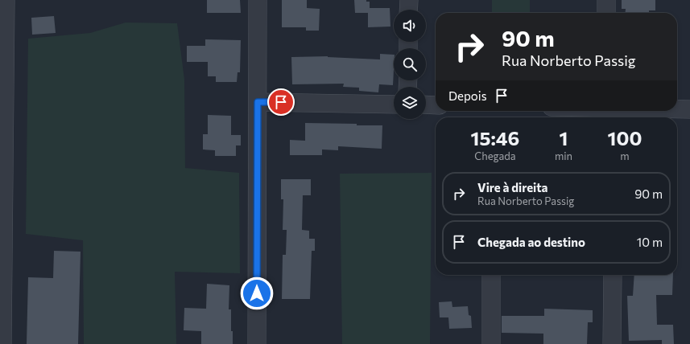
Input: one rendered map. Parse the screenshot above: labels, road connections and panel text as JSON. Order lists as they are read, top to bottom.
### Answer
{
  "page": {
    "turn": ["90 m", "Rua Norberto Passig"],
    "then": "Depois",
    "eta": [
      "15:46",
      "Chegada",
      "1",
      "min",
      "100",
      "m"
    ],
    "list": [
      {
        "name": "Vire à direita",
        "note": "Rua Norberto Passig",
        "value": "90 m"
      },
      {
        "name": "Chegada ao destino",
        "value": "10 m"
      }
    ]
  }
}
